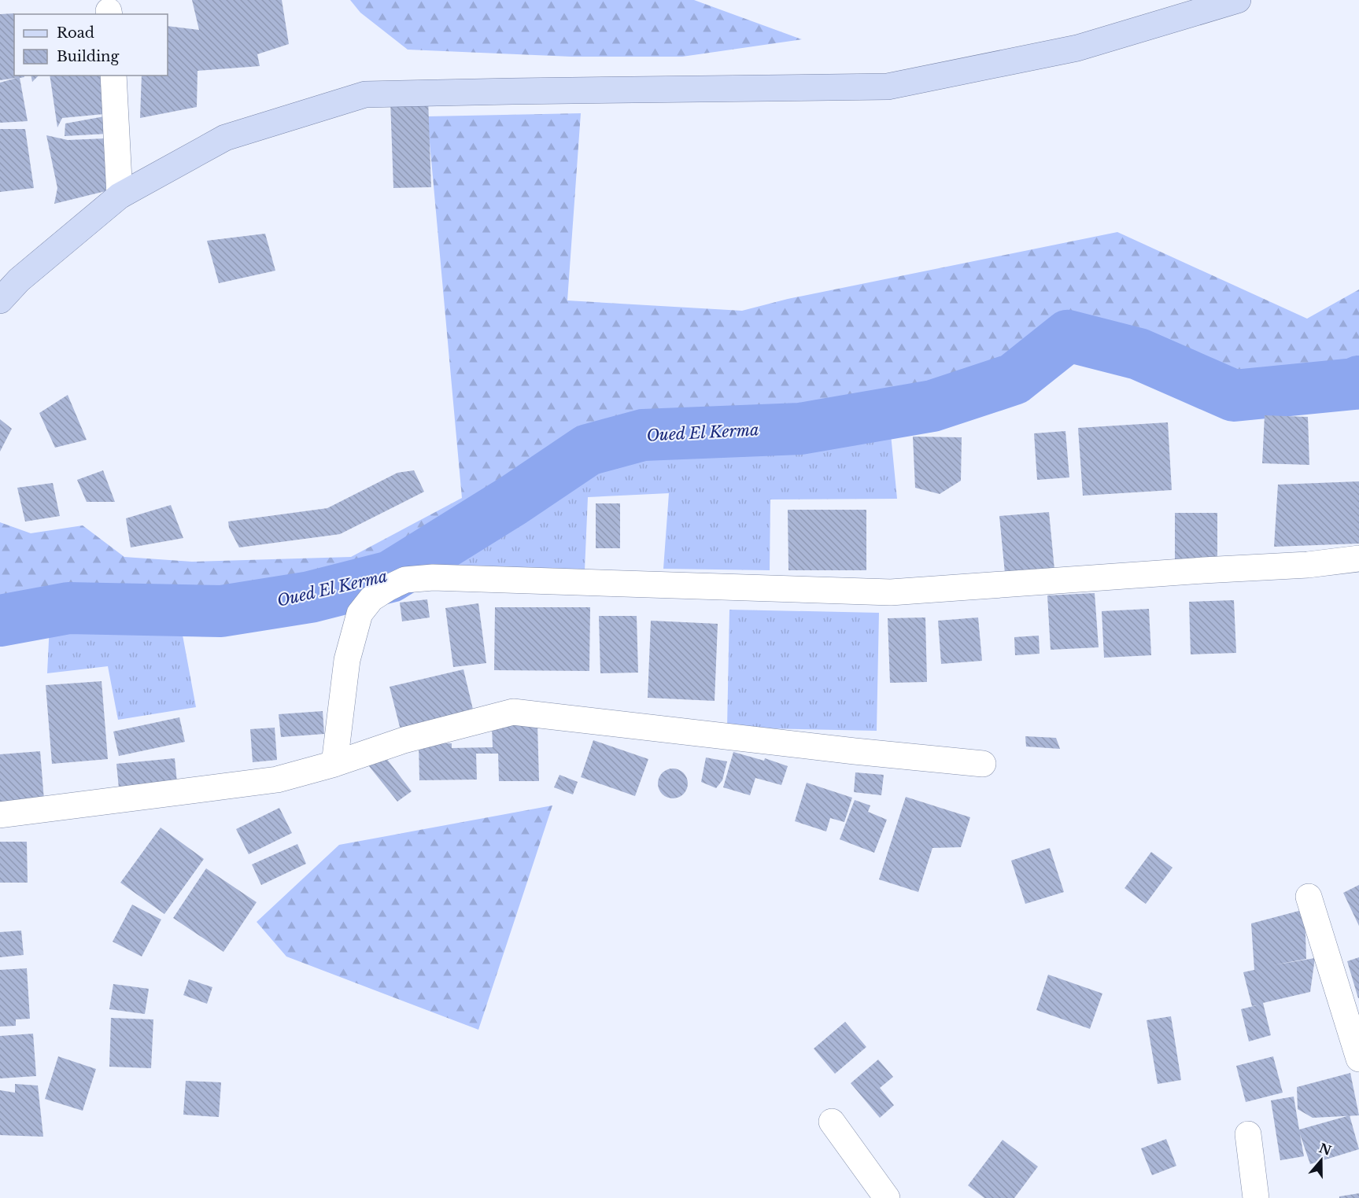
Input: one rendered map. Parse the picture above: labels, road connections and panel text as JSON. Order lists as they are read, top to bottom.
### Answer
{
  "water": ["Oued El Kerma"],
  "legend": ["Road", "Building"],
  "north": "top"
}
